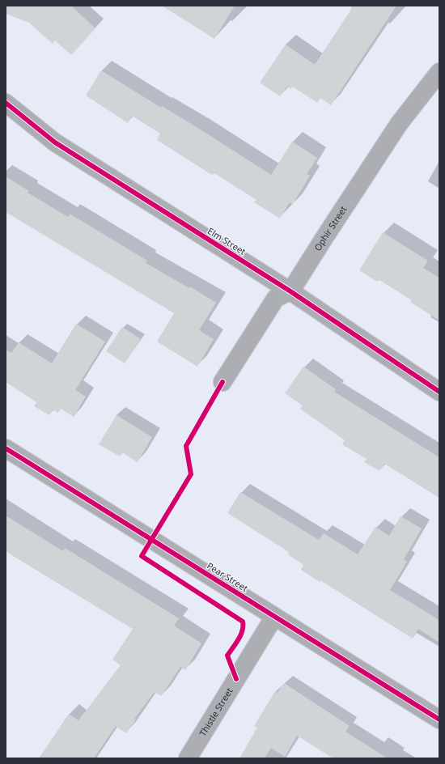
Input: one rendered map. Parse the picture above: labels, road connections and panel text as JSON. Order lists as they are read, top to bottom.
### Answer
{
  "streets": {
    "street": [
      "Ophir Street",
      "Elm Street",
      "Pear Street",
      "Thistle Street"
    ]
  },
  "crossings": [
    ["Ophir Street", "Elm Street"],
    ["Pear Street", "Thistle Street"]
  ]
}
